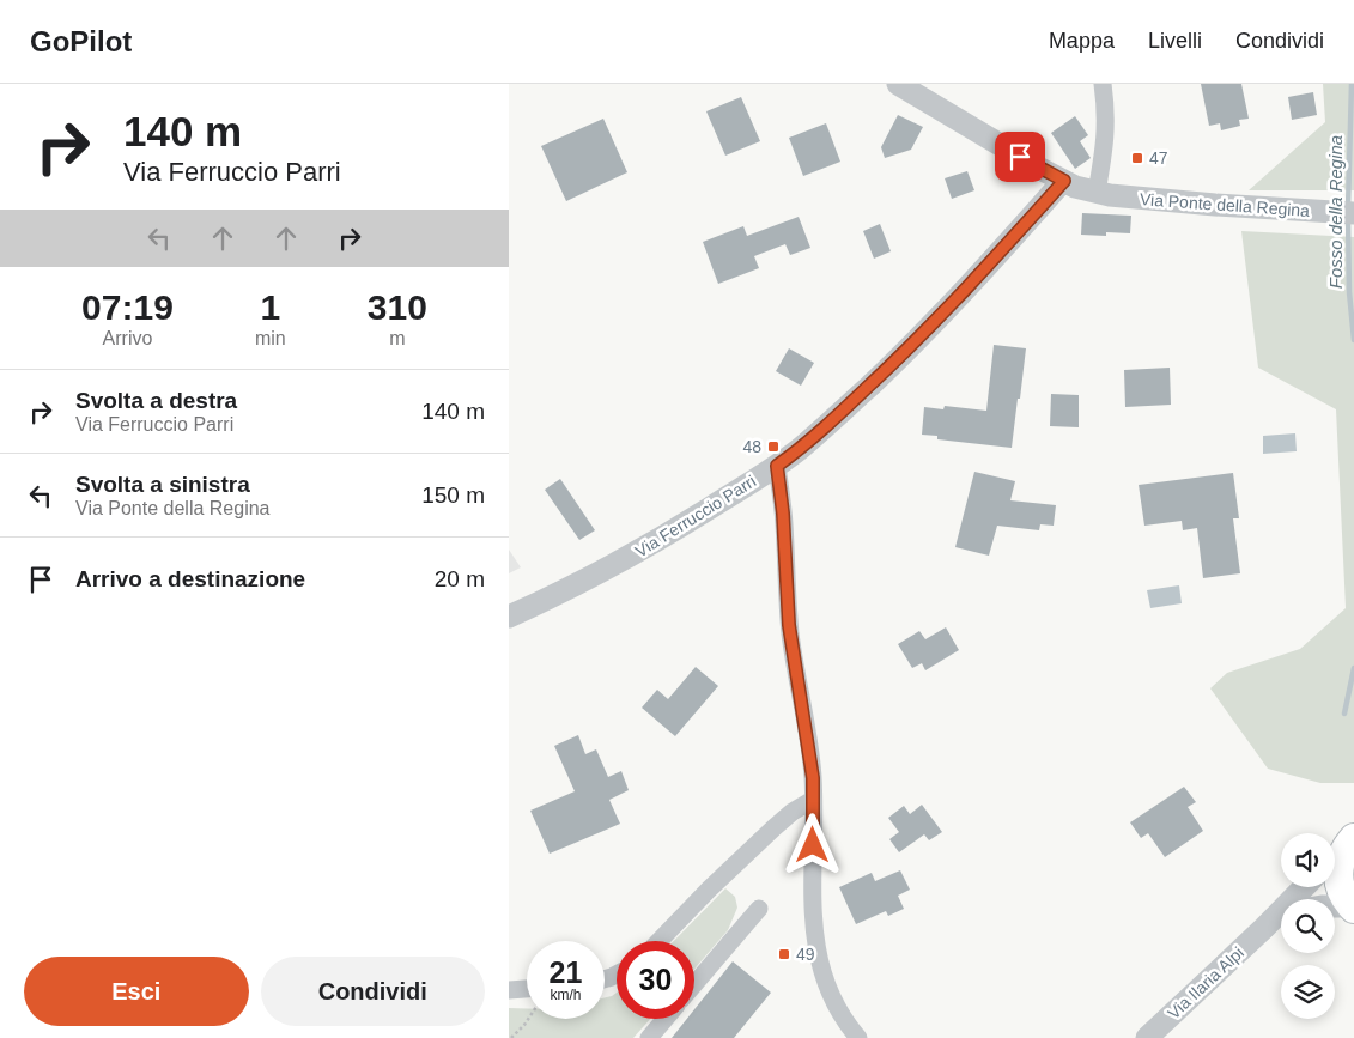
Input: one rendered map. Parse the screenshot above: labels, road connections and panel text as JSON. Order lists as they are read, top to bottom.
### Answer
{
  "streets": {
    "street": ["Via Ponte della Regina", "Via Ferruccio Parri", "Via Ilaria Alpi"]
  },
  "crossings": [
    ["Via Ponte della Regina", "Via Ferruccio Parri"]
  ],
  "water": ["Fosso della Regina"],
  "places": {
    "transit": ["47", "48", "49"]
  },
  "page": {
    "header": "GoPilot",
    "nav": ["Mappa", "Livelli", "Condividi"],
    "turn": ["140 m", "Via Ferruccio Parri"],
    "eta": [
      "07:19",
      "Arrivo",
      "1",
      "min",
      "310",
      "m"
    ],
    "list": [
      {
        "name": "Svolta a destra",
        "note": "Via Ferruccio Parri",
        "value": "140 m"
      },
      {
        "name": "Svolta a sinistra",
        "note": "Via Ponte della Regina",
        "value": "150 m"
      },
      {
        "name": "Arrivo a destinazione",
        "value": "20 m"
      }
    ],
    "speed": "21 km/h",
    "limit": "30",
    "buttons": ["Esci", "Condividi"]
  }
}
